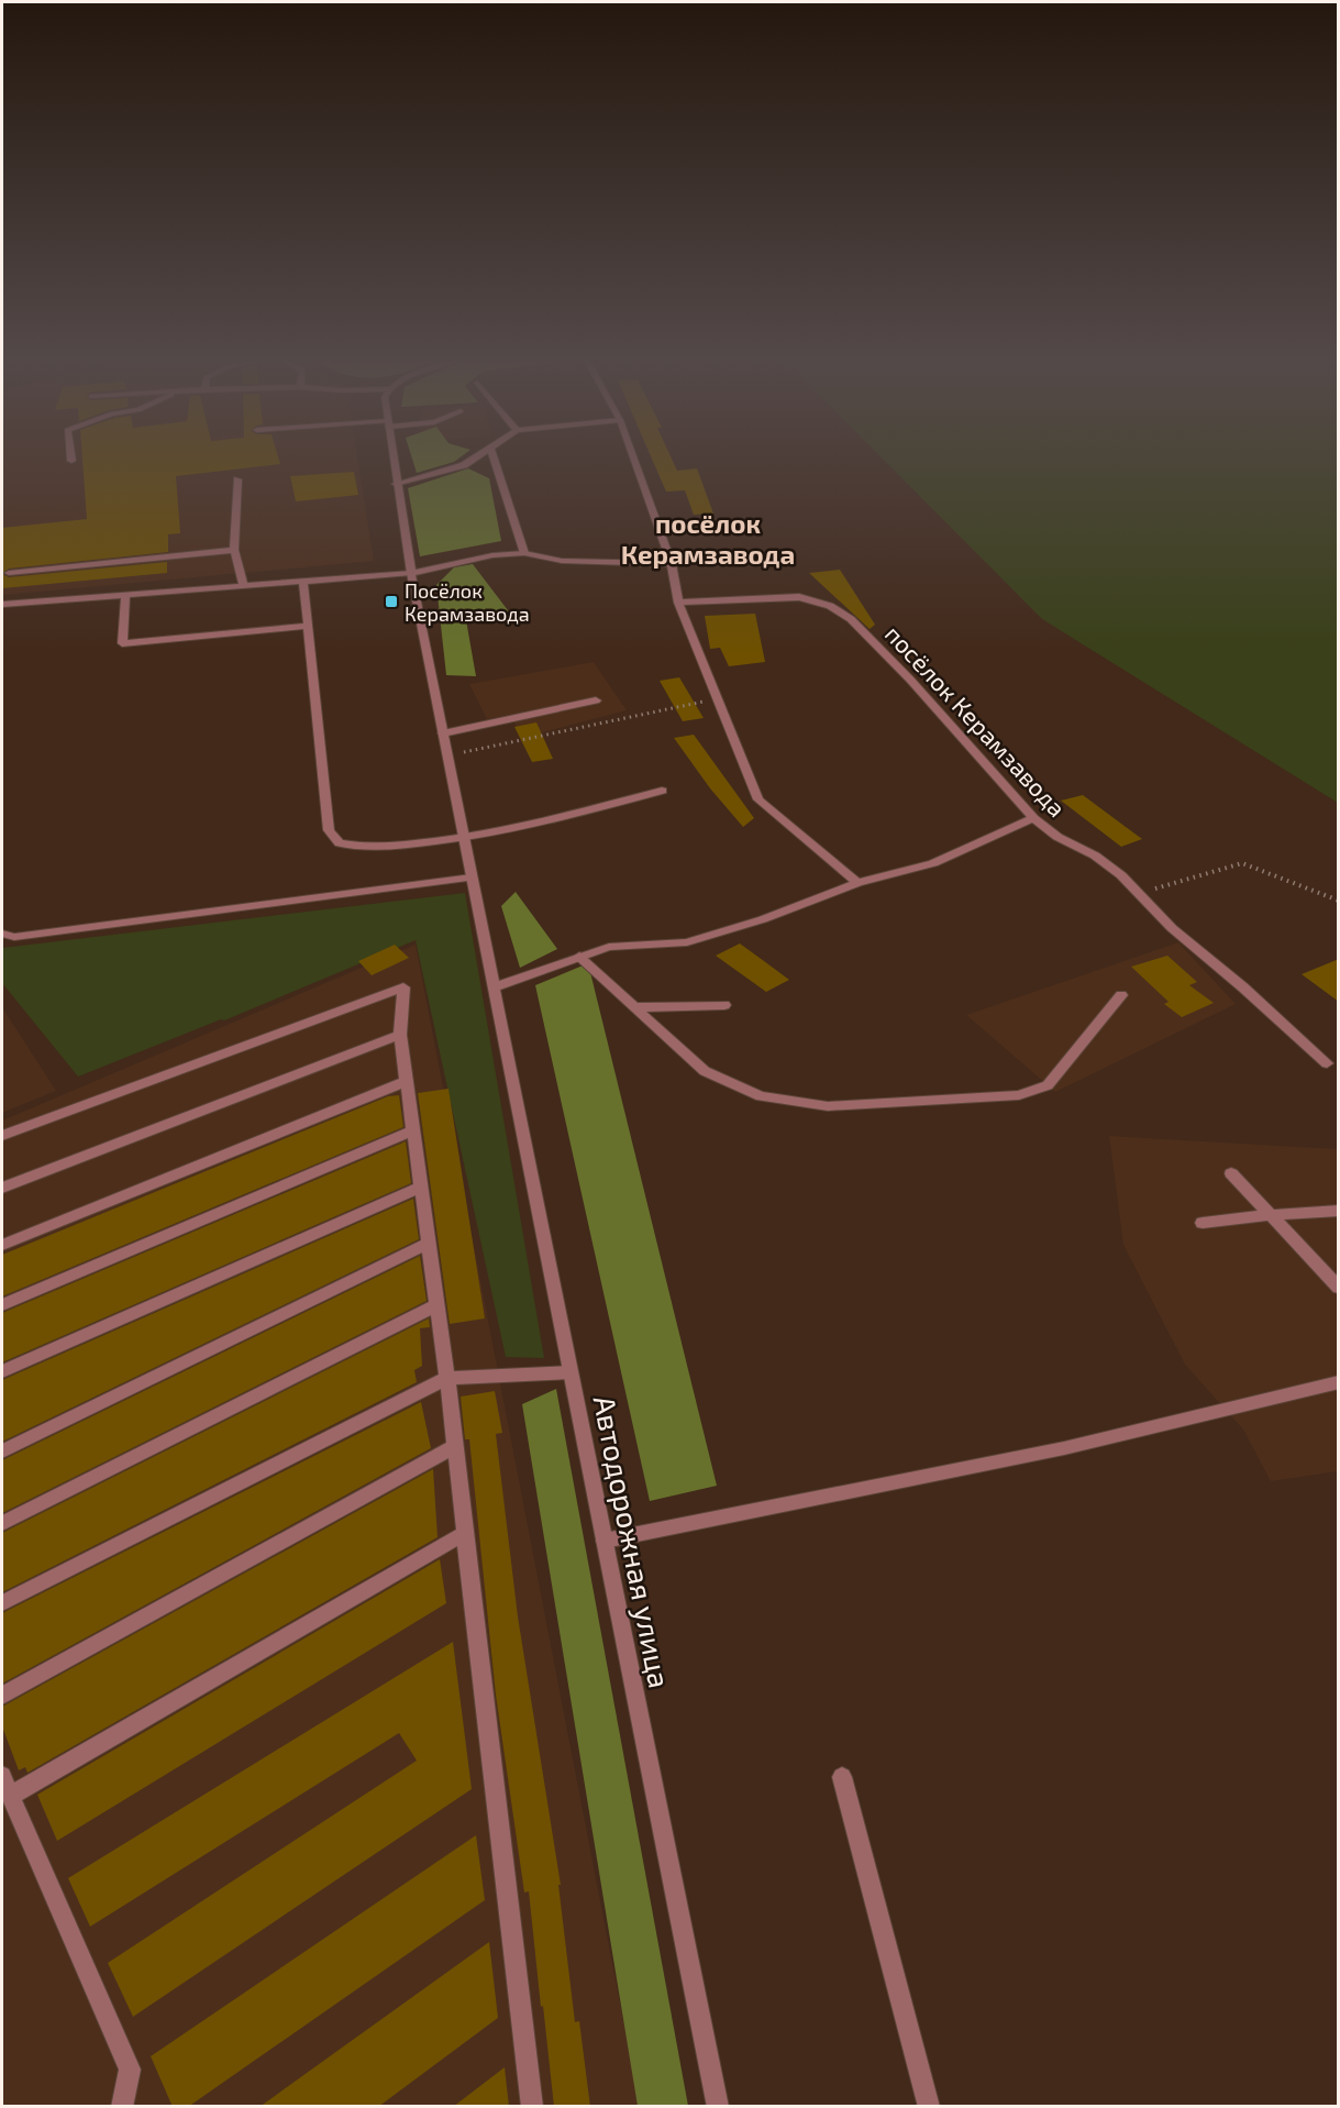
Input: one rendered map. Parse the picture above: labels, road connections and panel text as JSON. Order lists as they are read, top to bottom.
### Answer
{
  "streets": {
    "street": ["посёлок Керамзавода", "Автодорожная улица"]
  },
  "districts": ["посёлок Керамзавода"],
  "places": {
    "transit": ["Посёлок Керамзавода"]
  }
}
